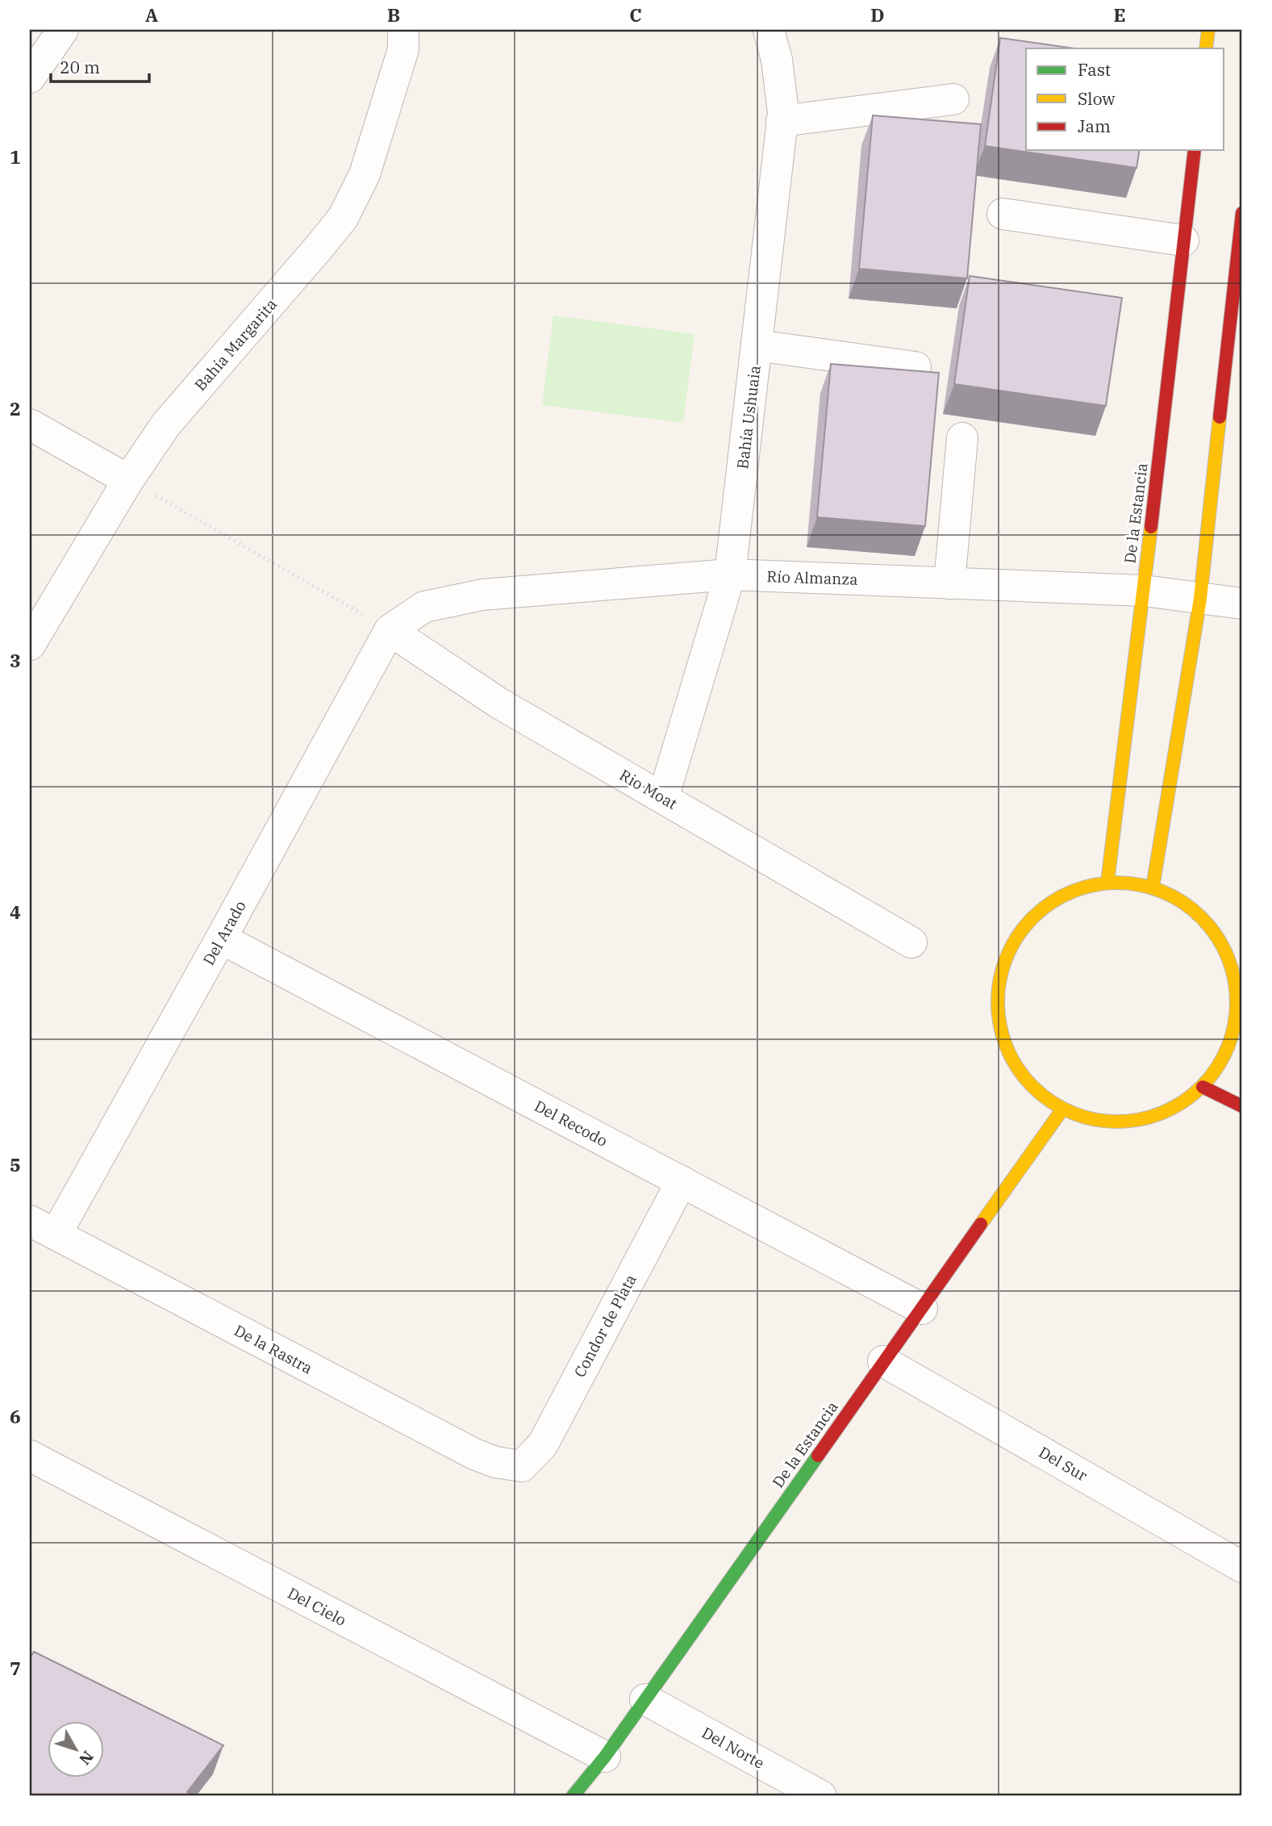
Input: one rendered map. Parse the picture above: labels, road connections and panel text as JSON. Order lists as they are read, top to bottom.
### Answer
{
  "streets": {
    "street": [
      "Bahía Margarita",
      "Bahía Ushuaia",
      "De la Estancia",
      "Río Almanza",
      "Rio Moat",
      "Del Arado",
      "Del Recodo",
      "Condor de Plata",
      "De la Rastra",
      "Del Sur",
      "Del Cielo",
      "Del Norte"
    ]
  },
  "crossings": [
    ["Bahía Ushuaia", "Río Almanza"],
    ["Bahía Ushuaia", "Rio Moat"],
    ["De la Estancia", "Río Almanza"],
    ["De la Estancia", "Del Recodo"],
    ["De la Estancia", "Del Sur"],
    ["De la Estancia", "Del Cielo"],
    ["De la Estancia", "Del Norte"],
    ["Río Almanza", "Rio Moat"],
    ["Río Almanza", "Del Arado"],
    ["Rio Moat", "Del Arado"],
    ["Del Arado", "Del Recodo"],
    ["Del Arado", "De la Rastra"],
    ["Del Recodo", "Condor de Plata"],
    ["Condor de Plata", "De la Rastra"]
  ],
  "legend": ["Fast", "Slow", "Jam"],
  "scale_bar": "20 m",
  "north": "bottom right",
  "grid": {
    "columns": [
      "A",
      "B",
      "C",
      "D",
      "E"
    ],
    "rows": [
      "1",
      "2",
      "3",
      "4",
      "5",
      "6",
      "7"
    ]
  }
}
